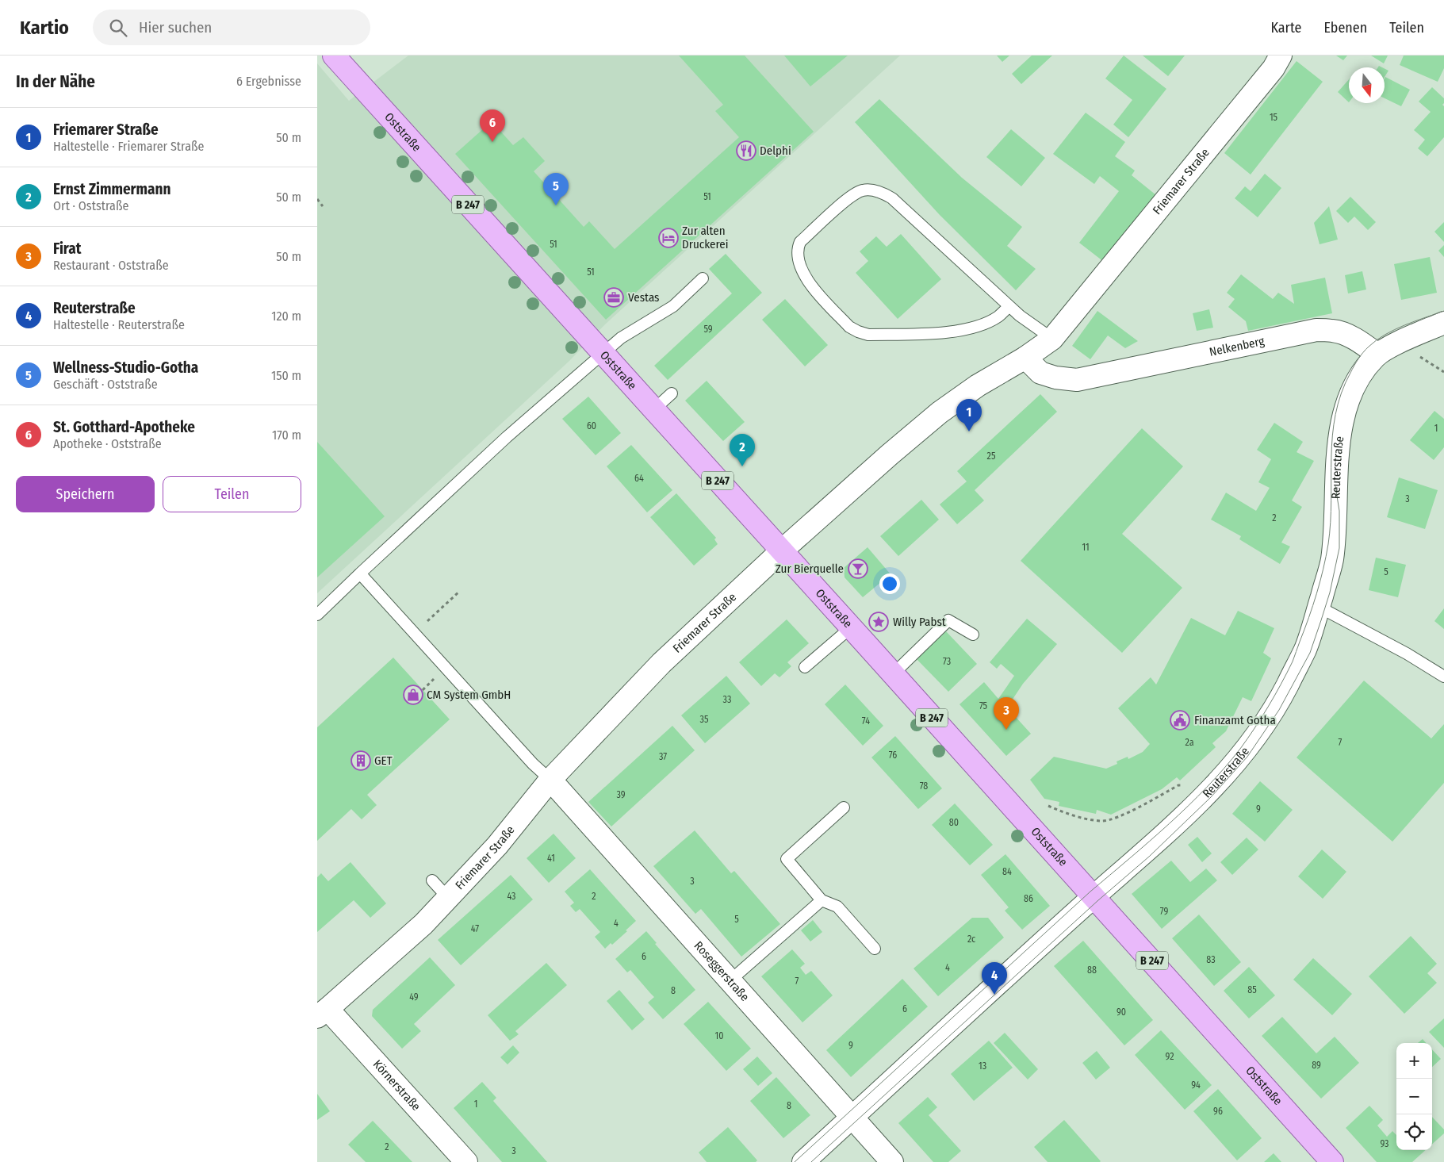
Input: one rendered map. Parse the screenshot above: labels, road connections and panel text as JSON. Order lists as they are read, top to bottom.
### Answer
{
  "streets": {
    "main road": ["Oststraße", "B 247"],
    "street": [
      "Friemarer Straße",
      "Nelkenberg",
      "Reuterstraße",
      "Roseggerstraße",
      "Körnerstraße"
    ]
  },
  "crossings": [
    ["Oststraße", "Friemarer Straße"],
    ["Oststraße", "Reuterstraße"],
    ["Friemarer Straße", "Nelkenberg"],
    ["Friemarer Straße", "Roseggerstraße"],
    ["Friemarer Straße", "Körnerstraße"],
    ["Nelkenberg", "Reuterstraße"],
    ["Reuterstraße", "Roseggerstraße"]
  ],
  "places": {
    "restaurant": ["Delphi"],
    "hotel": ["Zur alten Druckerei"],
    "office": ["Vestas"],
    "bar": ["Zur Bierquelle"],
    "place": ["Willy Pabst"],
    "shop": ["CM System GmbH"],
    "public building": ["Finanzamt Gotha"],
    "building": ["GET"]
  },
  "house_numbers": [
    "15",
    "51",
    "51",
    "51",
    "59",
    "60",
    "1",
    "25",
    "64",
    "3",
    "2",
    "11",
    "5",
    "73",
    "33",
    "75",
    "35",
    "74",
    "2a",
    "7",
    "76",
    "37",
    "78",
    "39",
    "9",
    "80",
    "41",
    "84",
    "3",
    "43",
    "2",
    "86",
    "79",
    "5",
    "4",
    "47",
    "2c",
    "6",
    "83",
    "4",
    "88",
    "7",
    "85",
    "8",
    "49",
    "6",
    "90",
    "10",
    "9",
    "92",
    "89",
    "13",
    "94",
    "1",
    "8",
    "96",
    "93",
    "2",
    "3"
  ],
  "north": "bottom",
  "page": {
    "header": "Kartio",
    "search": "Hier suchen",
    "nav": ["Karte", "Ebenen", "Teilen"],
    "heading": ["In der Nähe", "6 Ergebnisse"],
    "list": [
      {
        "mark": "1",
        "name": "Friemarer Straße",
        "note": "Haltestelle · Friemarer Straße",
        "value": "50 m"
      },
      {
        "mark": "2",
        "name": "Ernst Zimmermann",
        "note": "Ort · Oststraße",
        "value": "50 m"
      },
      {
        "mark": "3",
        "name": "Firat",
        "note": "Restaurant · Oststraße",
        "value": "50 m"
      },
      {
        "mark": "4",
        "name": "Reuterstraße",
        "note": "Haltestelle · Reuterstraße",
        "value": "120 m"
      },
      {
        "mark": "5",
        "name": "Wellness-Studio-Gotha",
        "note": "Geschäft · Oststraße",
        "value": "150 m"
      },
      {
        "mark": "6",
        "name": "St. Gotthard-Apotheke",
        "note": "Apotheke · Oststraße",
        "value": "170 m"
      }
    ],
    "pins": [
      "6",
      "5",
      "1",
      "2",
      "3",
      "4"
    ],
    "buttons": ["Speichern", "Teilen"],
    "map_buttons": ["+", "−"]
  }
}
